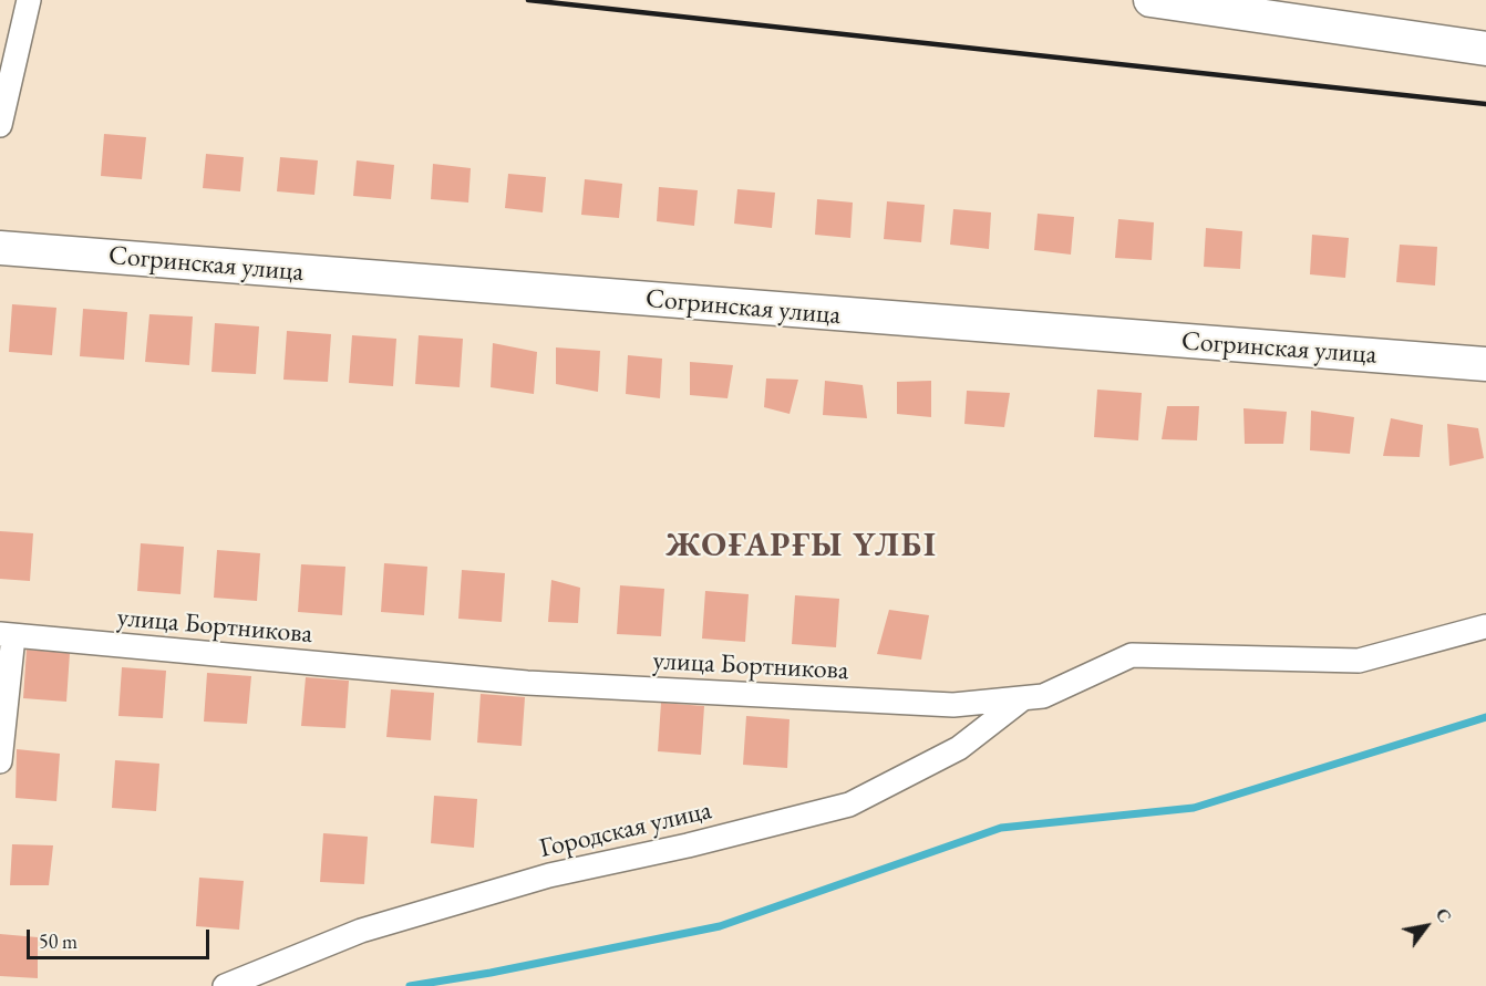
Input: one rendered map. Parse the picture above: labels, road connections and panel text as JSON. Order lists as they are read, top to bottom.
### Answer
{
  "streets": {
    "main road": ["Согринская улица"],
    "street": ["улица Бортникова", "Городская улица"]
  },
  "crossings": [
    ["улица Бортникова", "Городская улица"]
  ],
  "districts": ["ЖОҒАРҒЫ ҮЛБІ"],
  "scale_bar": "50 m",
  "north": "top right"
}
